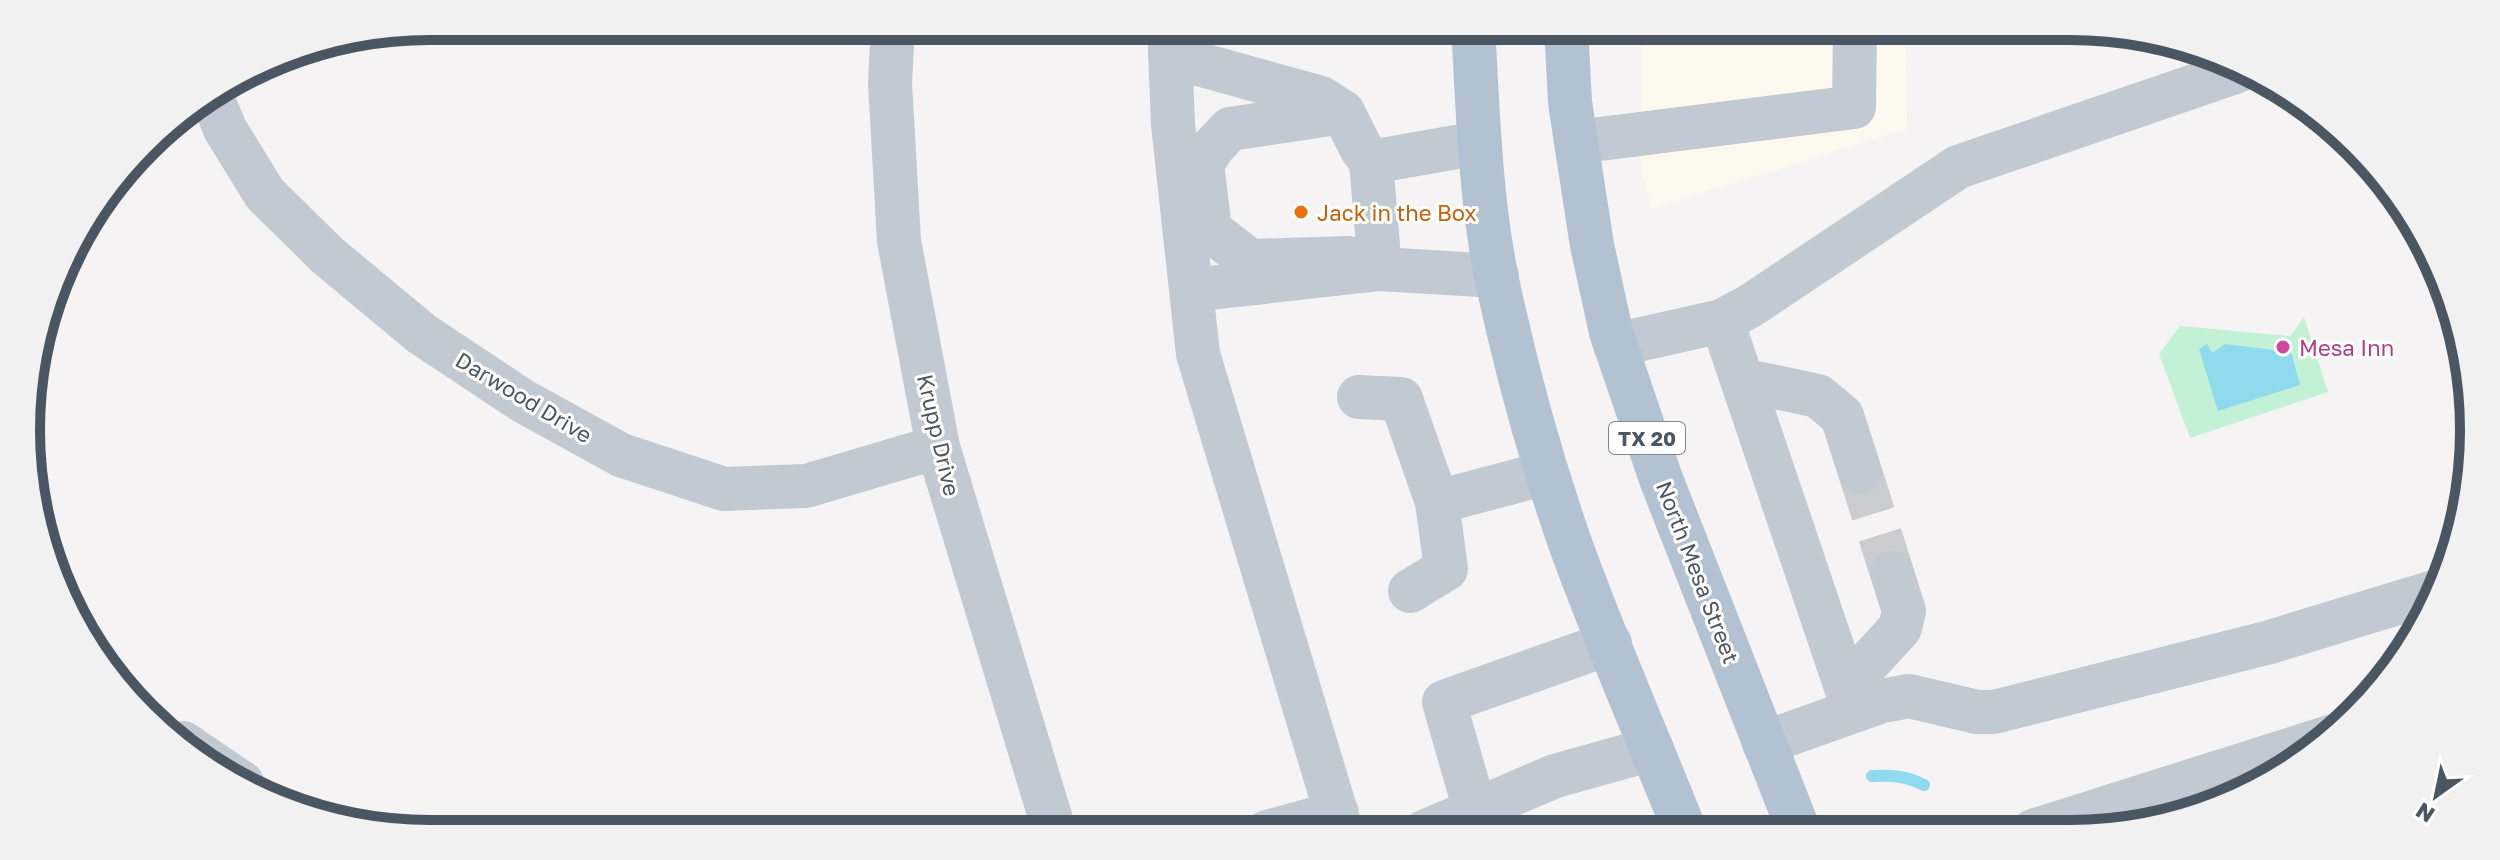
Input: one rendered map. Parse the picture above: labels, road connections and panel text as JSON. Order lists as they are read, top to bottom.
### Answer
{
  "streets": {
    "main road": ["TX 20", "North Mesa Street"],
    "street": ["Darwood Drive", "Krupp Drive"]
  },
  "crossings": [
    ["Darwood Drive", "Krupp Drive"]
  ],
  "places": ["Jack in the Box", "Mesa Inn"],
  "north": "bottom left"
}
